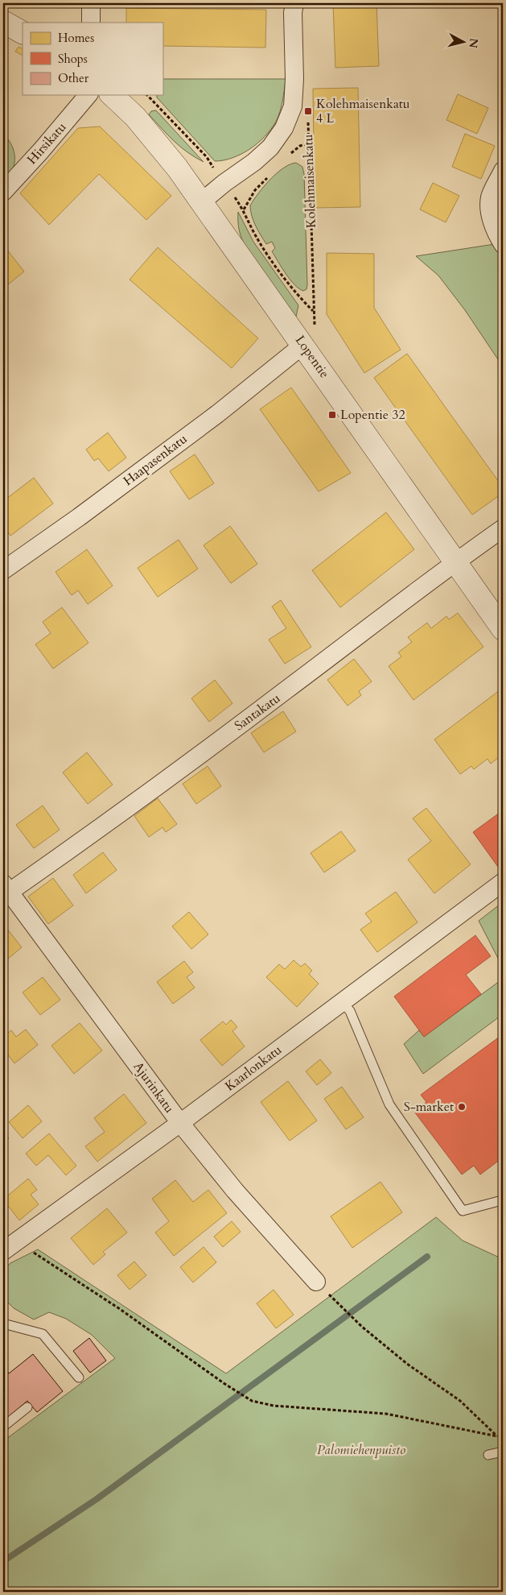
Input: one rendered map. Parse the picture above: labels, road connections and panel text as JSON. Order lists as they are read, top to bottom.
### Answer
{
  "streets": {
    "street": [
      "Hirsikatu",
      "Kolehmaisenkatu",
      "Lopentie",
      "Haapasenkatu",
      "Santakatu",
      "Kaarlonkatu",
      "Ajurinkatu"
    ]
  },
  "crossings": [
    ["Kolehmaisenkatu", "Lopentie"],
    ["Lopentie", "Haapasenkatu"],
    ["Lopentie", "Santakatu"],
    ["Santakatu", "Ajurinkatu"],
    ["Kaarlonkatu", "Ajurinkatu"]
  ],
  "parks": ["Palomiehenpuisto"],
  "places": {
    "transit": ["Kolehmaisenkatu 4 L", "Lopentie 32"],
    "other": ["S-market"]
  },
  "legend": ["Homes", "Shops", "Other"],
  "north": "right"
}
